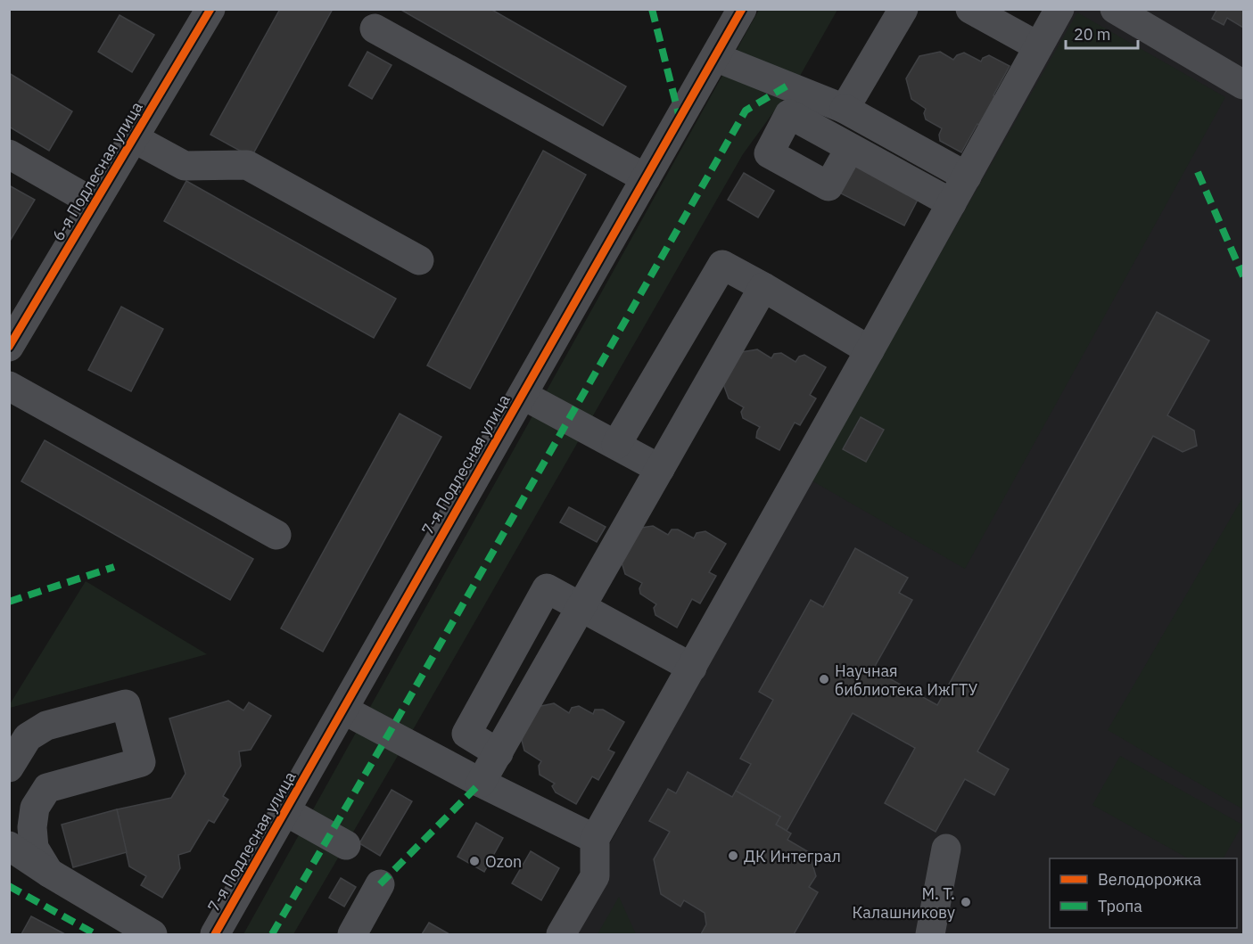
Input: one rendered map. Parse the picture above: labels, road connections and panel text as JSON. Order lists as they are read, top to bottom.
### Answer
{
  "streets": {
    "street": ["6-я Подлесная улица", "7-я Подлесная улица"]
  },
  "places": [
    "Научная библиотека ИжГТУ",
    "ДК Интеграл",
    "Ozon",
    "М. Т. Калашникову"
  ],
  "legend": ["Велодорожка", "Тропа"],
  "scale_bar": "20 m"
}
